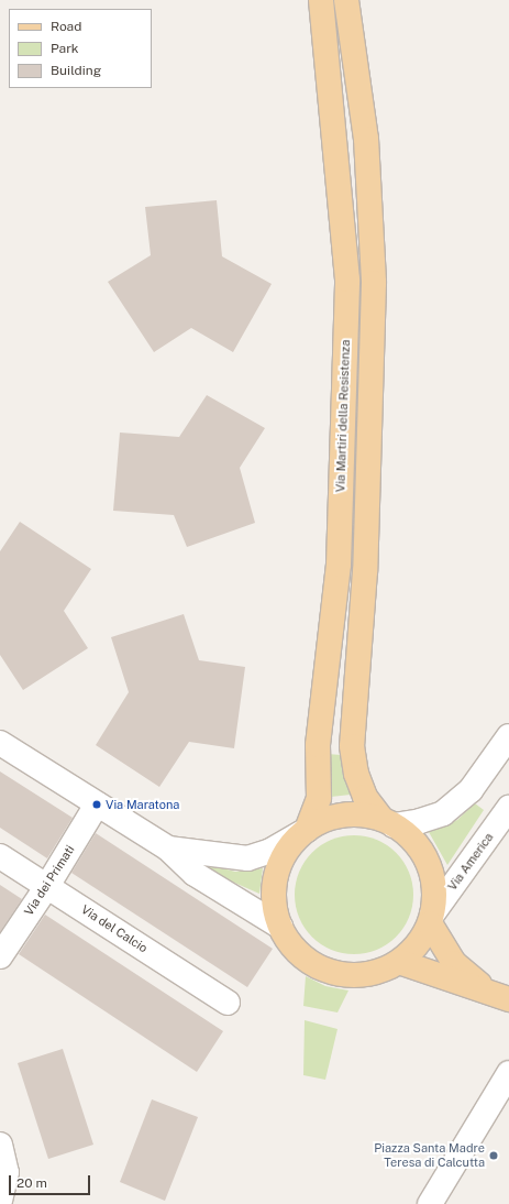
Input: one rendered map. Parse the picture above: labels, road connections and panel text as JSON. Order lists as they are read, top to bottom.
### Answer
{
  "streets": {
    "main road": ["Via Martiri della Resistenza"],
    "street": ["Via America", "Via dei Primati", "Via del Calcio"]
  },
  "crossings": [
    ["Via Martiri della Resistenza", "Via America"],
    ["Via dei Primati", "Via del Calcio"]
  ],
  "places": ["Via Maratona", "Piazza Santa Madre Teresa di Calcutta"],
  "legend": ["Road", "Park", "Building"],
  "scale_bar": "20 m"
}
